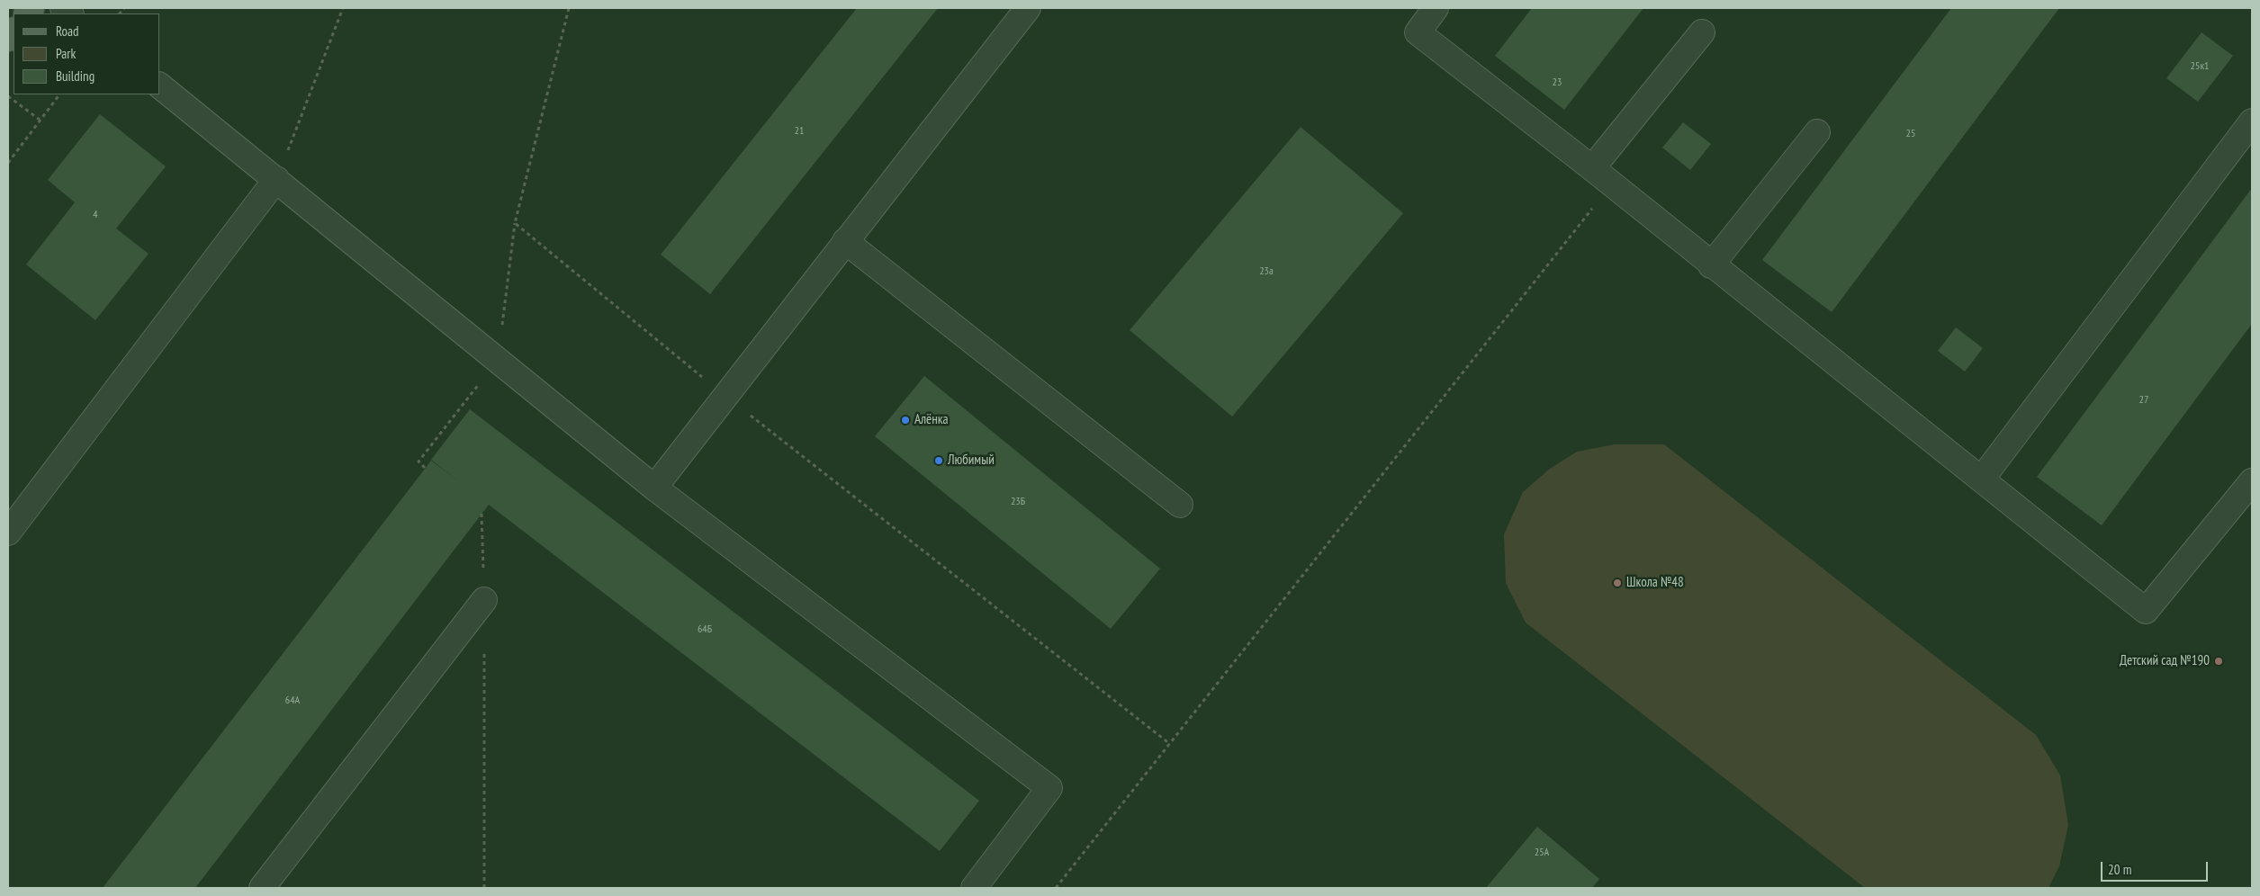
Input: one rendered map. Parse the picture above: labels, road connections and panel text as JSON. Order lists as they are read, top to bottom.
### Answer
{
  "places": [
    "Алёнка",
    "Любимый",
    "Школа №48",
    "Детский сад №190"
  ],
  "house_numbers": [
    "25к1",
    "23",
    "21",
    "25",
    "4",
    "23а",
    "27",
    "23Б",
    "64Б",
    "64А",
    "25А"
  ],
  "legend": ["Road", "Park", "Building"],
  "scale_bar": "20 m"
}
